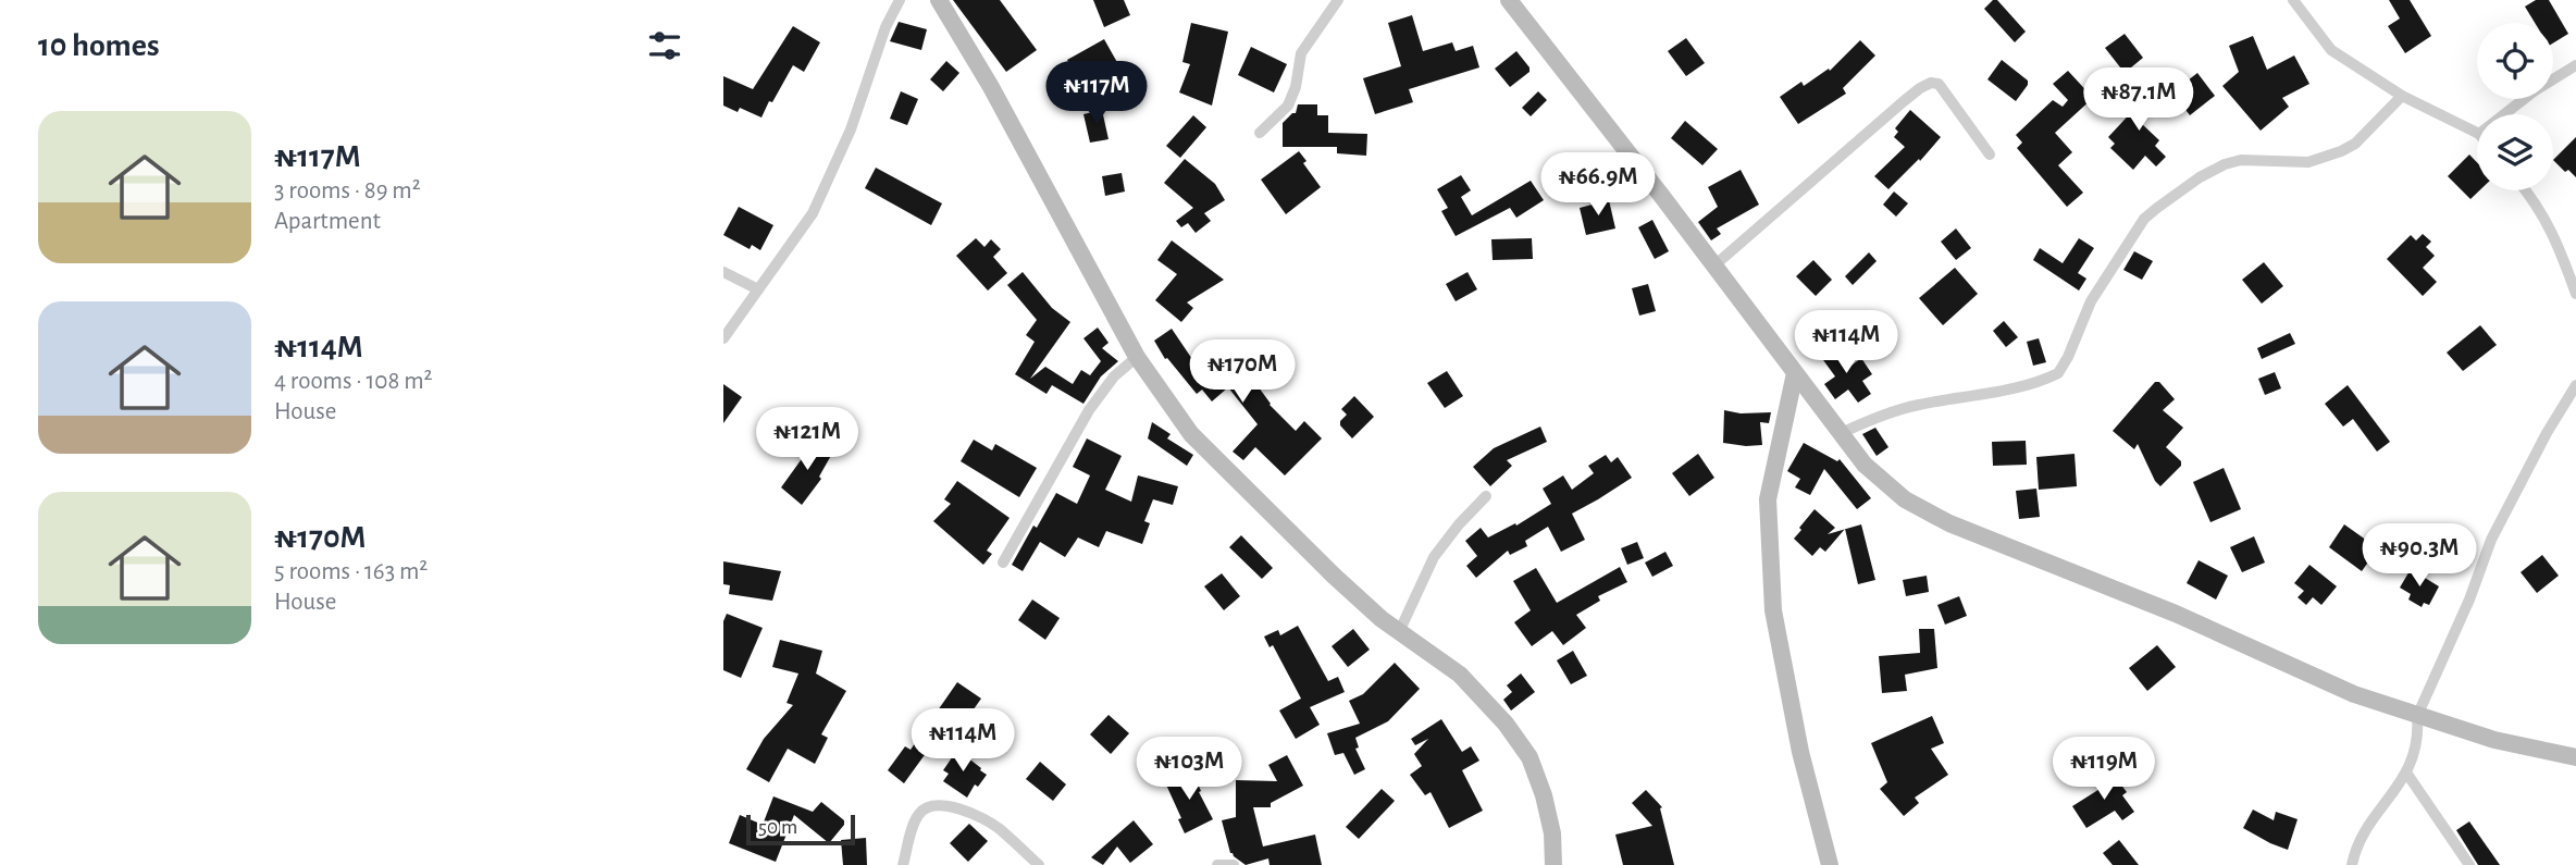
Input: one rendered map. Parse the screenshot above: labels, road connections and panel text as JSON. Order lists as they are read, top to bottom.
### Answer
{
  "scale_bar": "50 m",
  "page": {
    "heading": "10 homes",
    "price": [
      "₦117M",
      "₦87.1M",
      "₦66.9M",
      "₦114M",
      "₦170M",
      "₦121M",
      "₦90.3M",
      "₦114M",
      "₦103M",
      "₦119M"
    ],
    "list": [
      {
        "name": "₦117M",
        "note": "3 rooms · 89 m² · Apartment"
      },
      {
        "name": "₦114M",
        "note": "4 rooms · 108 m² · House"
      },
      {
        "name": "₦170M",
        "note": "5 rooms · 163 m² · House"
      }
    ],
    "scale": "50 m"
  }
}
